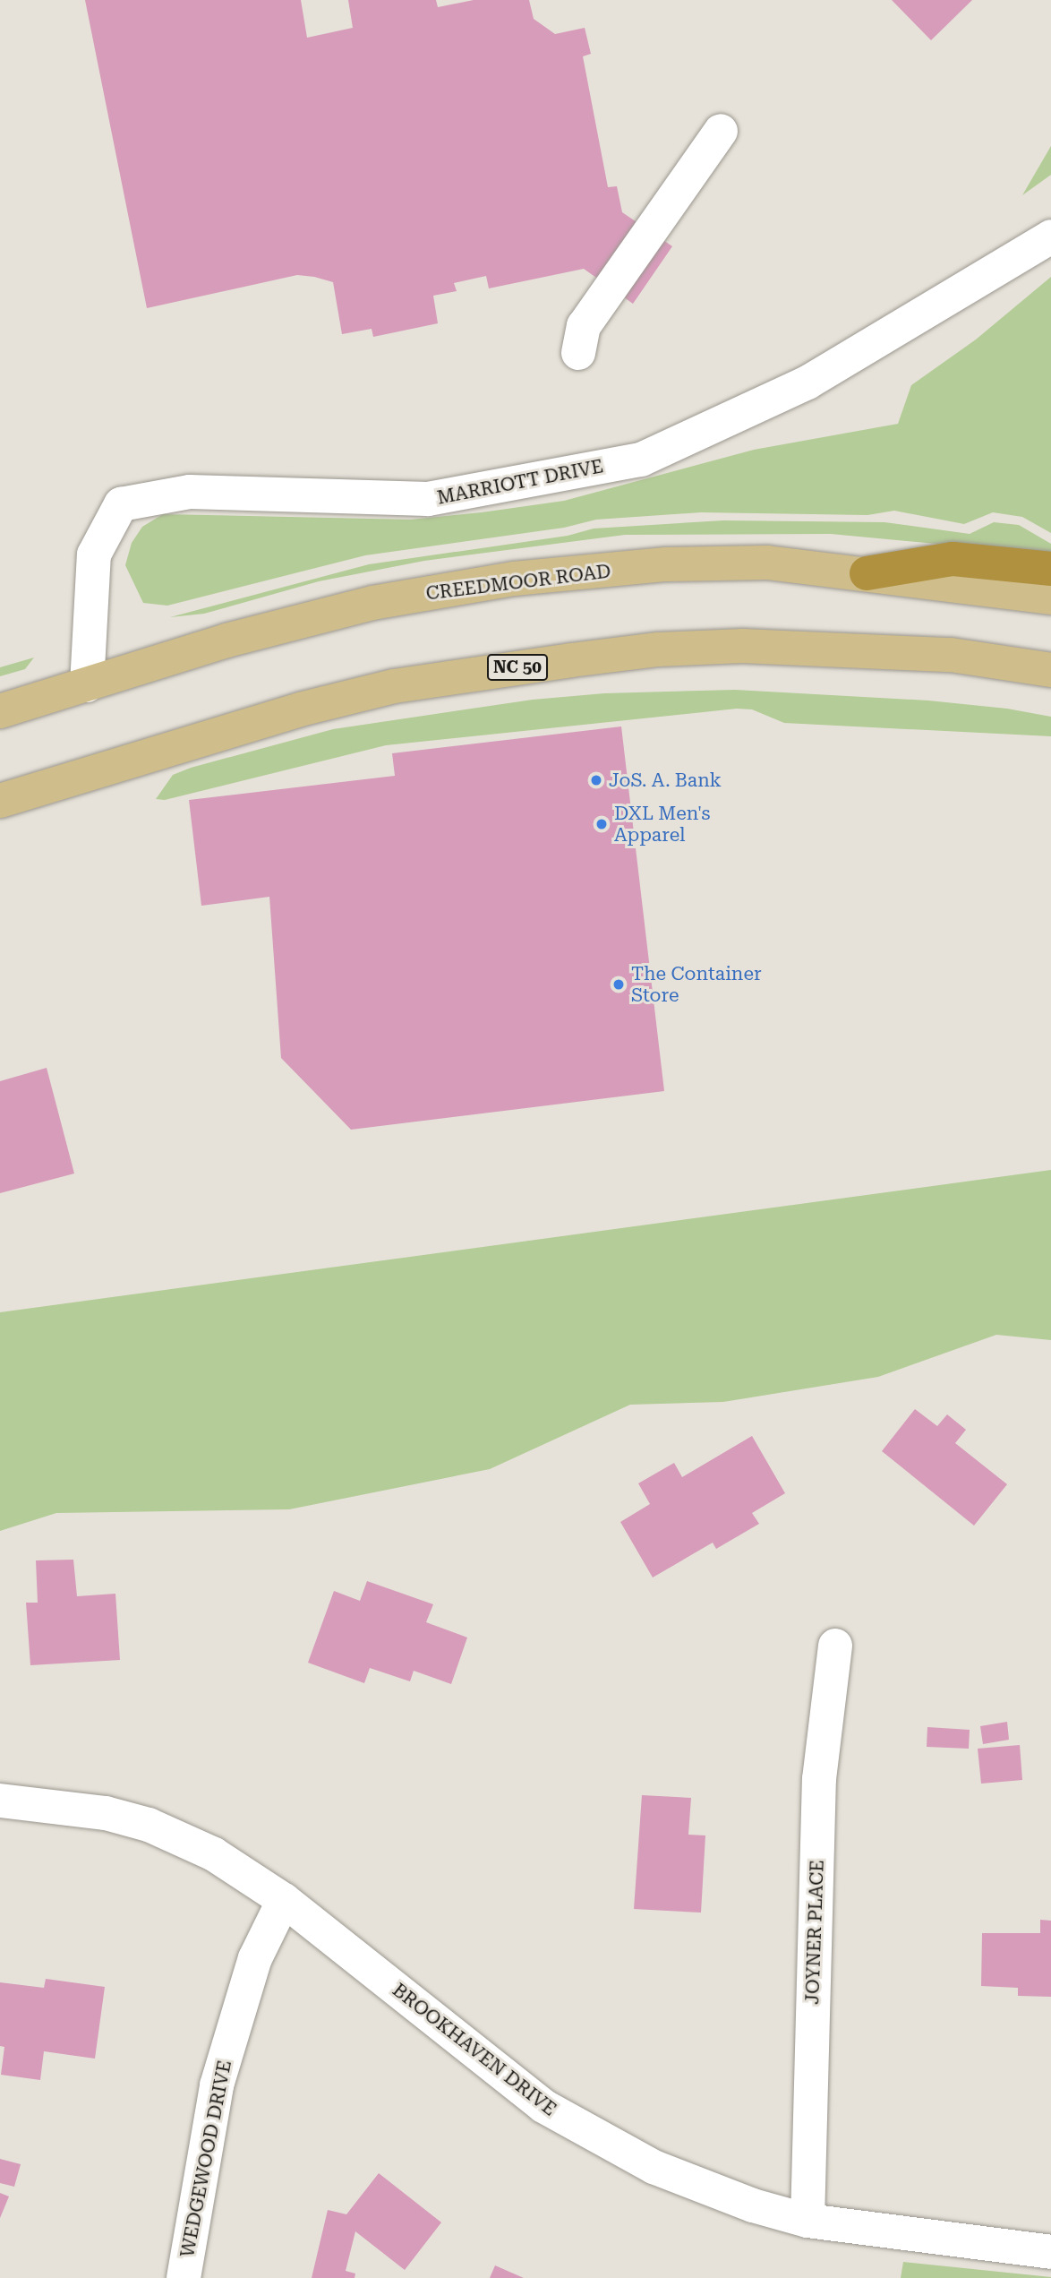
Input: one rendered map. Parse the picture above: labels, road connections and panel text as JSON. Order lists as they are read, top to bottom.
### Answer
{
  "streets": {
    "main road": ["CREEDMOOR ROAD", "NC 50"],
    "street": [
      "MARRIOTT DRIVE",
      "JOYNER PLACE",
      "BROOKHAVEN DRIVE",
      "WEDGEWOOD DRIVE"
    ]
  },
  "crossings": [
    ["MARRIOTT DRIVE", "CREEDMOOR ROAD"],
    ["JOYNER PLACE", "BROOKHAVEN DRIVE"],
    ["BROOKHAVEN DRIVE", "WEDGEWOOD DRIVE"]
  ],
  "places": ["JoS. A. Bank", "DXL Men's Apparel", "The Container Store"]
}
